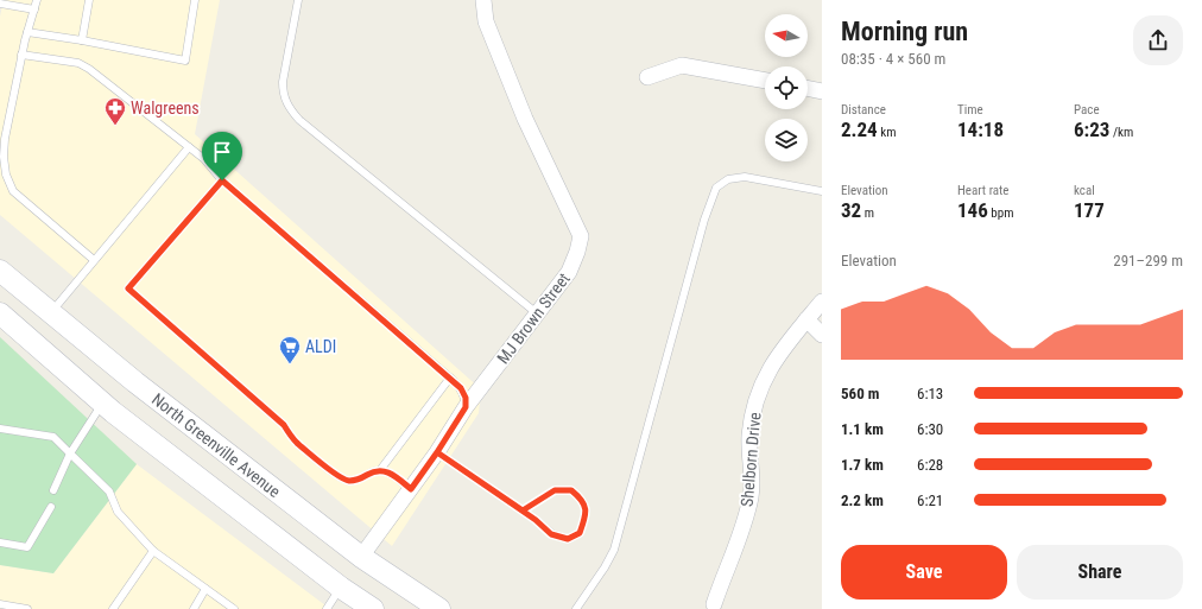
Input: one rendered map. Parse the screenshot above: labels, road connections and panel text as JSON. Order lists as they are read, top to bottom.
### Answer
{
  "streets": {
    "main road": ["North Greenville Avenue"],
    "street": ["MJ Brown Street", "Shelborn Drive"]
  },
  "crossings": [
    ["MJ Brown Street", "North Greenville Avenue"]
  ],
  "places": {
    "pharmacy": ["Walgreens"],
    "supermarket": ["ALDI"]
  },
  "north": "left",
  "page": {
    "heading": ["Morning run", "08:35 · 4 × 560 m"],
    "stats": [
      ["Distance", "2.24 km"],
      ["Time", "14:18"],
      ["Pace", "6:23 /km"],
      ["Elevation", "32 m"],
      ["Heart rate", "146 bpm"],
      ["kcal", "177"]
    ],
    "chart": ["Elevation", "291–299 m"],
    "list": [
      {
        "name": "560 m",
        "note": "6:13"
      },
      {
        "name": "1.1 km",
        "note": "6:30"
      },
      {
        "name": "1.7 km",
        "note": "6:28"
      },
      {
        "name": "2.2 km",
        "note": "6:21"
      }
    ],
    "buttons": ["Save", "Share"]
  }
}
